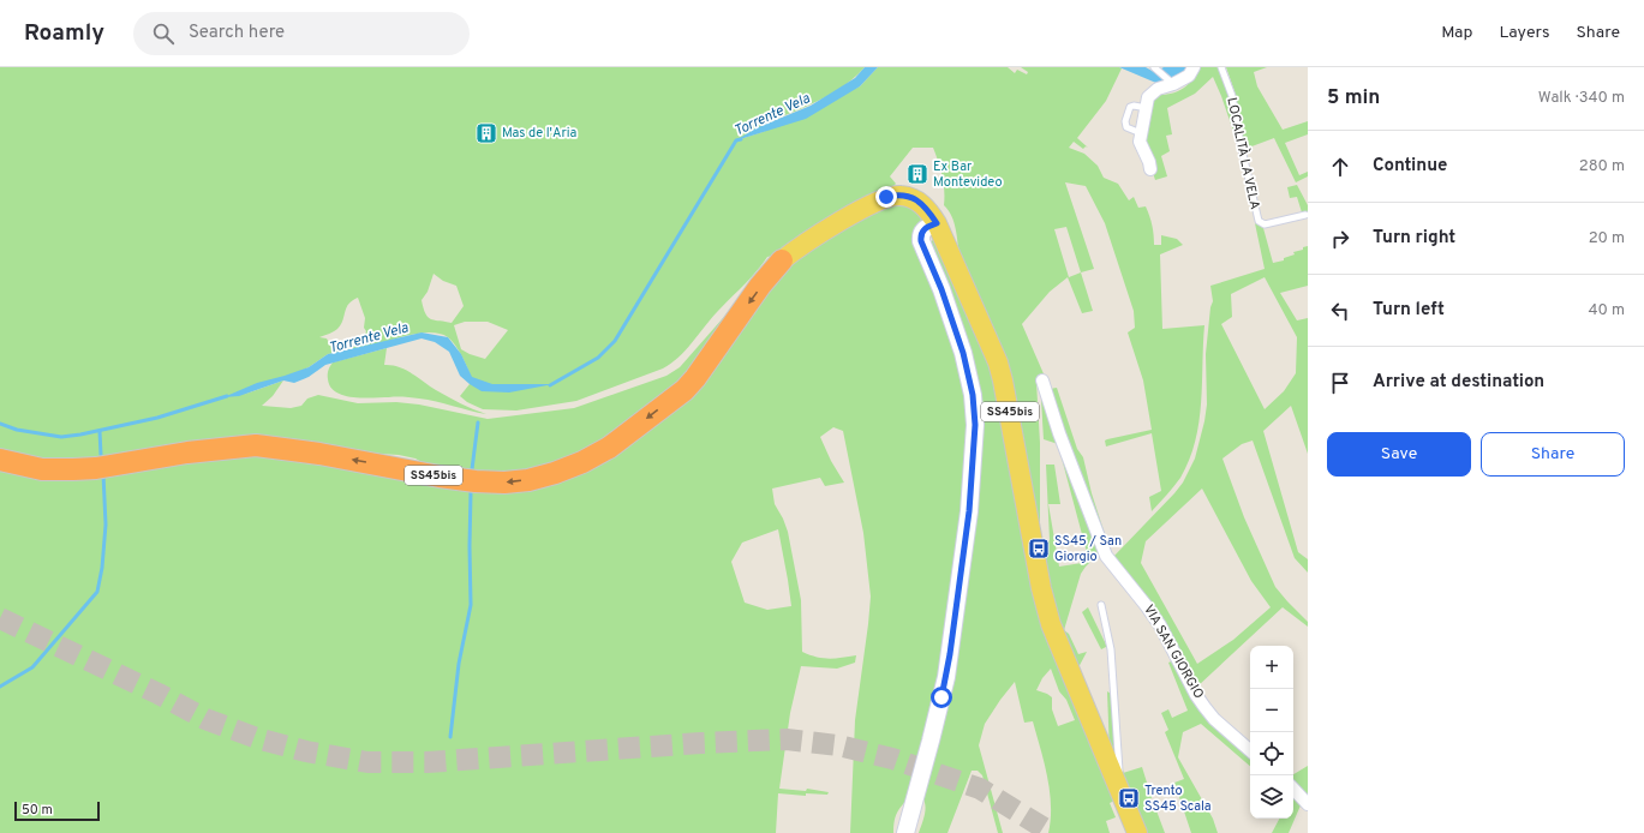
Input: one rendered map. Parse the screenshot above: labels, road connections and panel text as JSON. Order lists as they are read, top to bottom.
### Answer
{
  "streets": {
    "highway": ["SS45bis"],
    "street": ["VIA SAN GIORGIO"],
    "lane": ["LOCALITÀ LA VELA"]
  },
  "water": ["Torrente Vela"],
  "places": {
    "building": ["Mas de l'Aria", "Ex Bar Montevideo"],
    "bus stop": ["SS45 / San Giorgio", "Trento SS45 Scala"]
  },
  "scale_bar": "50 m",
  "page": {
    "header": "Roamly",
    "search": "Search here",
    "nav": ["Map", "Layers", "Share"],
    "heading": ["5 min", "Walk · 340 m"],
    "list": [
      ["Continue", "280 m"],
      ["Turn right", "20 m"],
      ["Turn left", "40 m"],
      "Arrive at destination"
    ],
    "buttons": ["Save", "Share"],
    "map_buttons": ["+", "−"],
    "scale": "50 m"
  }
}
